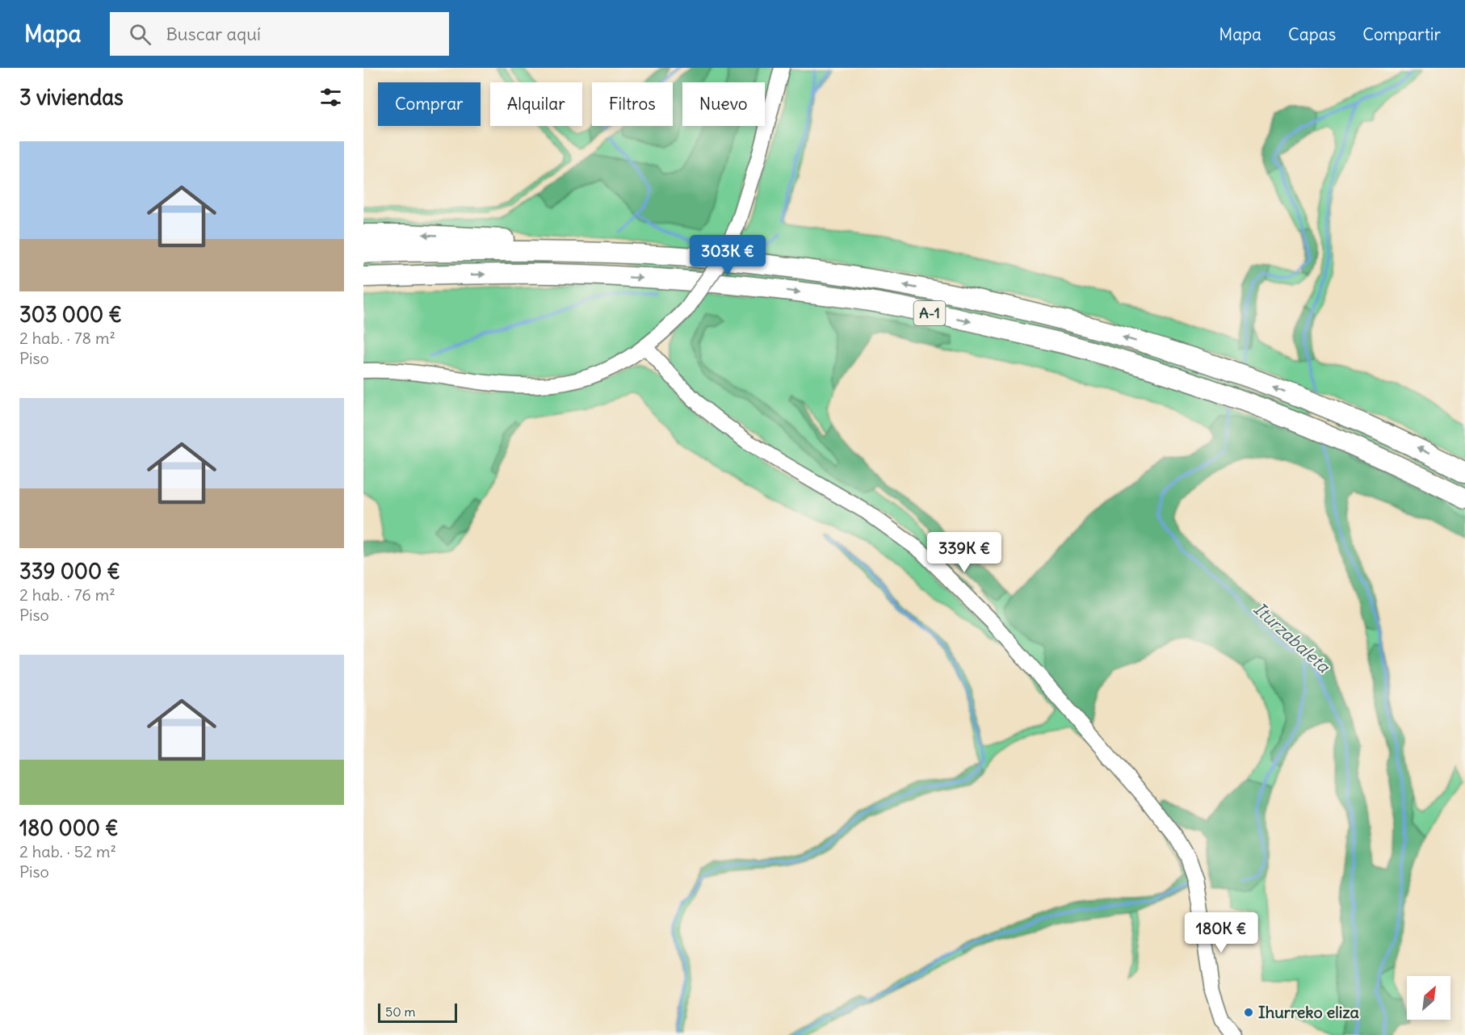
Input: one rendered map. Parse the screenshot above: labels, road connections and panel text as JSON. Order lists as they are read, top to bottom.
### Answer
{
  "streets": {
    "highway": ["A-1"]
  },
  "water": ["Iturzabaleta"],
  "places": ["Ihurreko eliza"],
  "scale_bar": "50 m",
  "north": "top right",
  "page": {
    "header": "Mapa",
    "search": "Buscar aquí",
    "nav": ["Mapa", "Capas", "Compartir"],
    "heading": "3 viviendas",
    "chip": [
      "Comprar",
      "Alquilar",
      "Filtros",
      "Nuevo"
    ],
    "list": [
      {
        "name": "303 000 €",
        "note": "2 hab. · 78 m² · Piso"
      },
      {
        "name": "339 000 €",
        "note": "2 hab. · 76 m² · Piso"
      },
      {
        "name": "180 000 €",
        "note": "2 hab. · 52 m² · Piso"
      }
    ],
    "price": ["303K €", "339K €", "180K €"],
    "scale": "50 m"
  }
}
